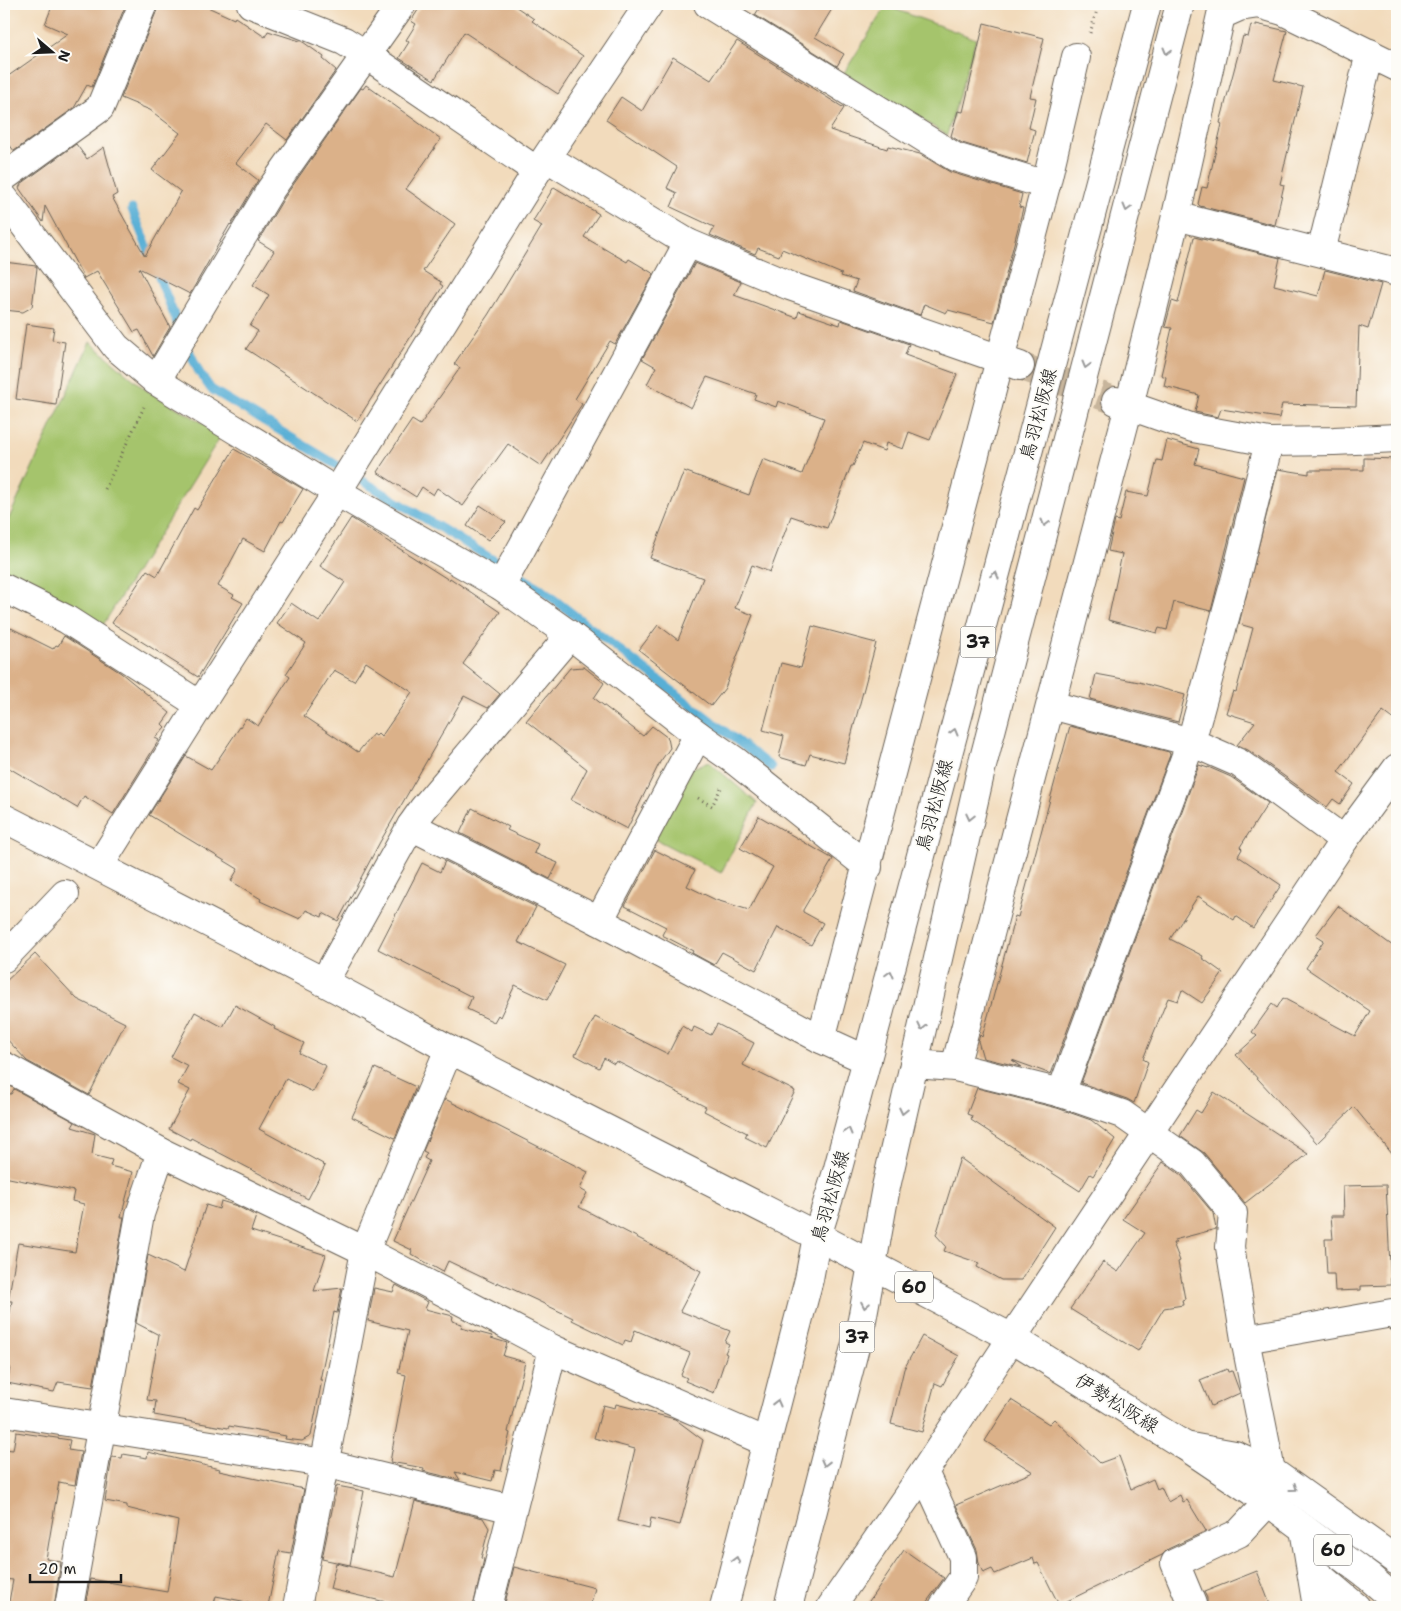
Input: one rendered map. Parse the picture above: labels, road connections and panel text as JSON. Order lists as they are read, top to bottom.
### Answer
{
  "streets": {
    "street": [
      "鳥羽松阪線",
      "37",
      "60",
      "伊勢松阪線"
    ]
  },
  "crossings": [
    ["鳥羽松阪線", "伊勢松阪線"]
  ],
  "scale_bar": "20 m",
  "north": "right"
}
